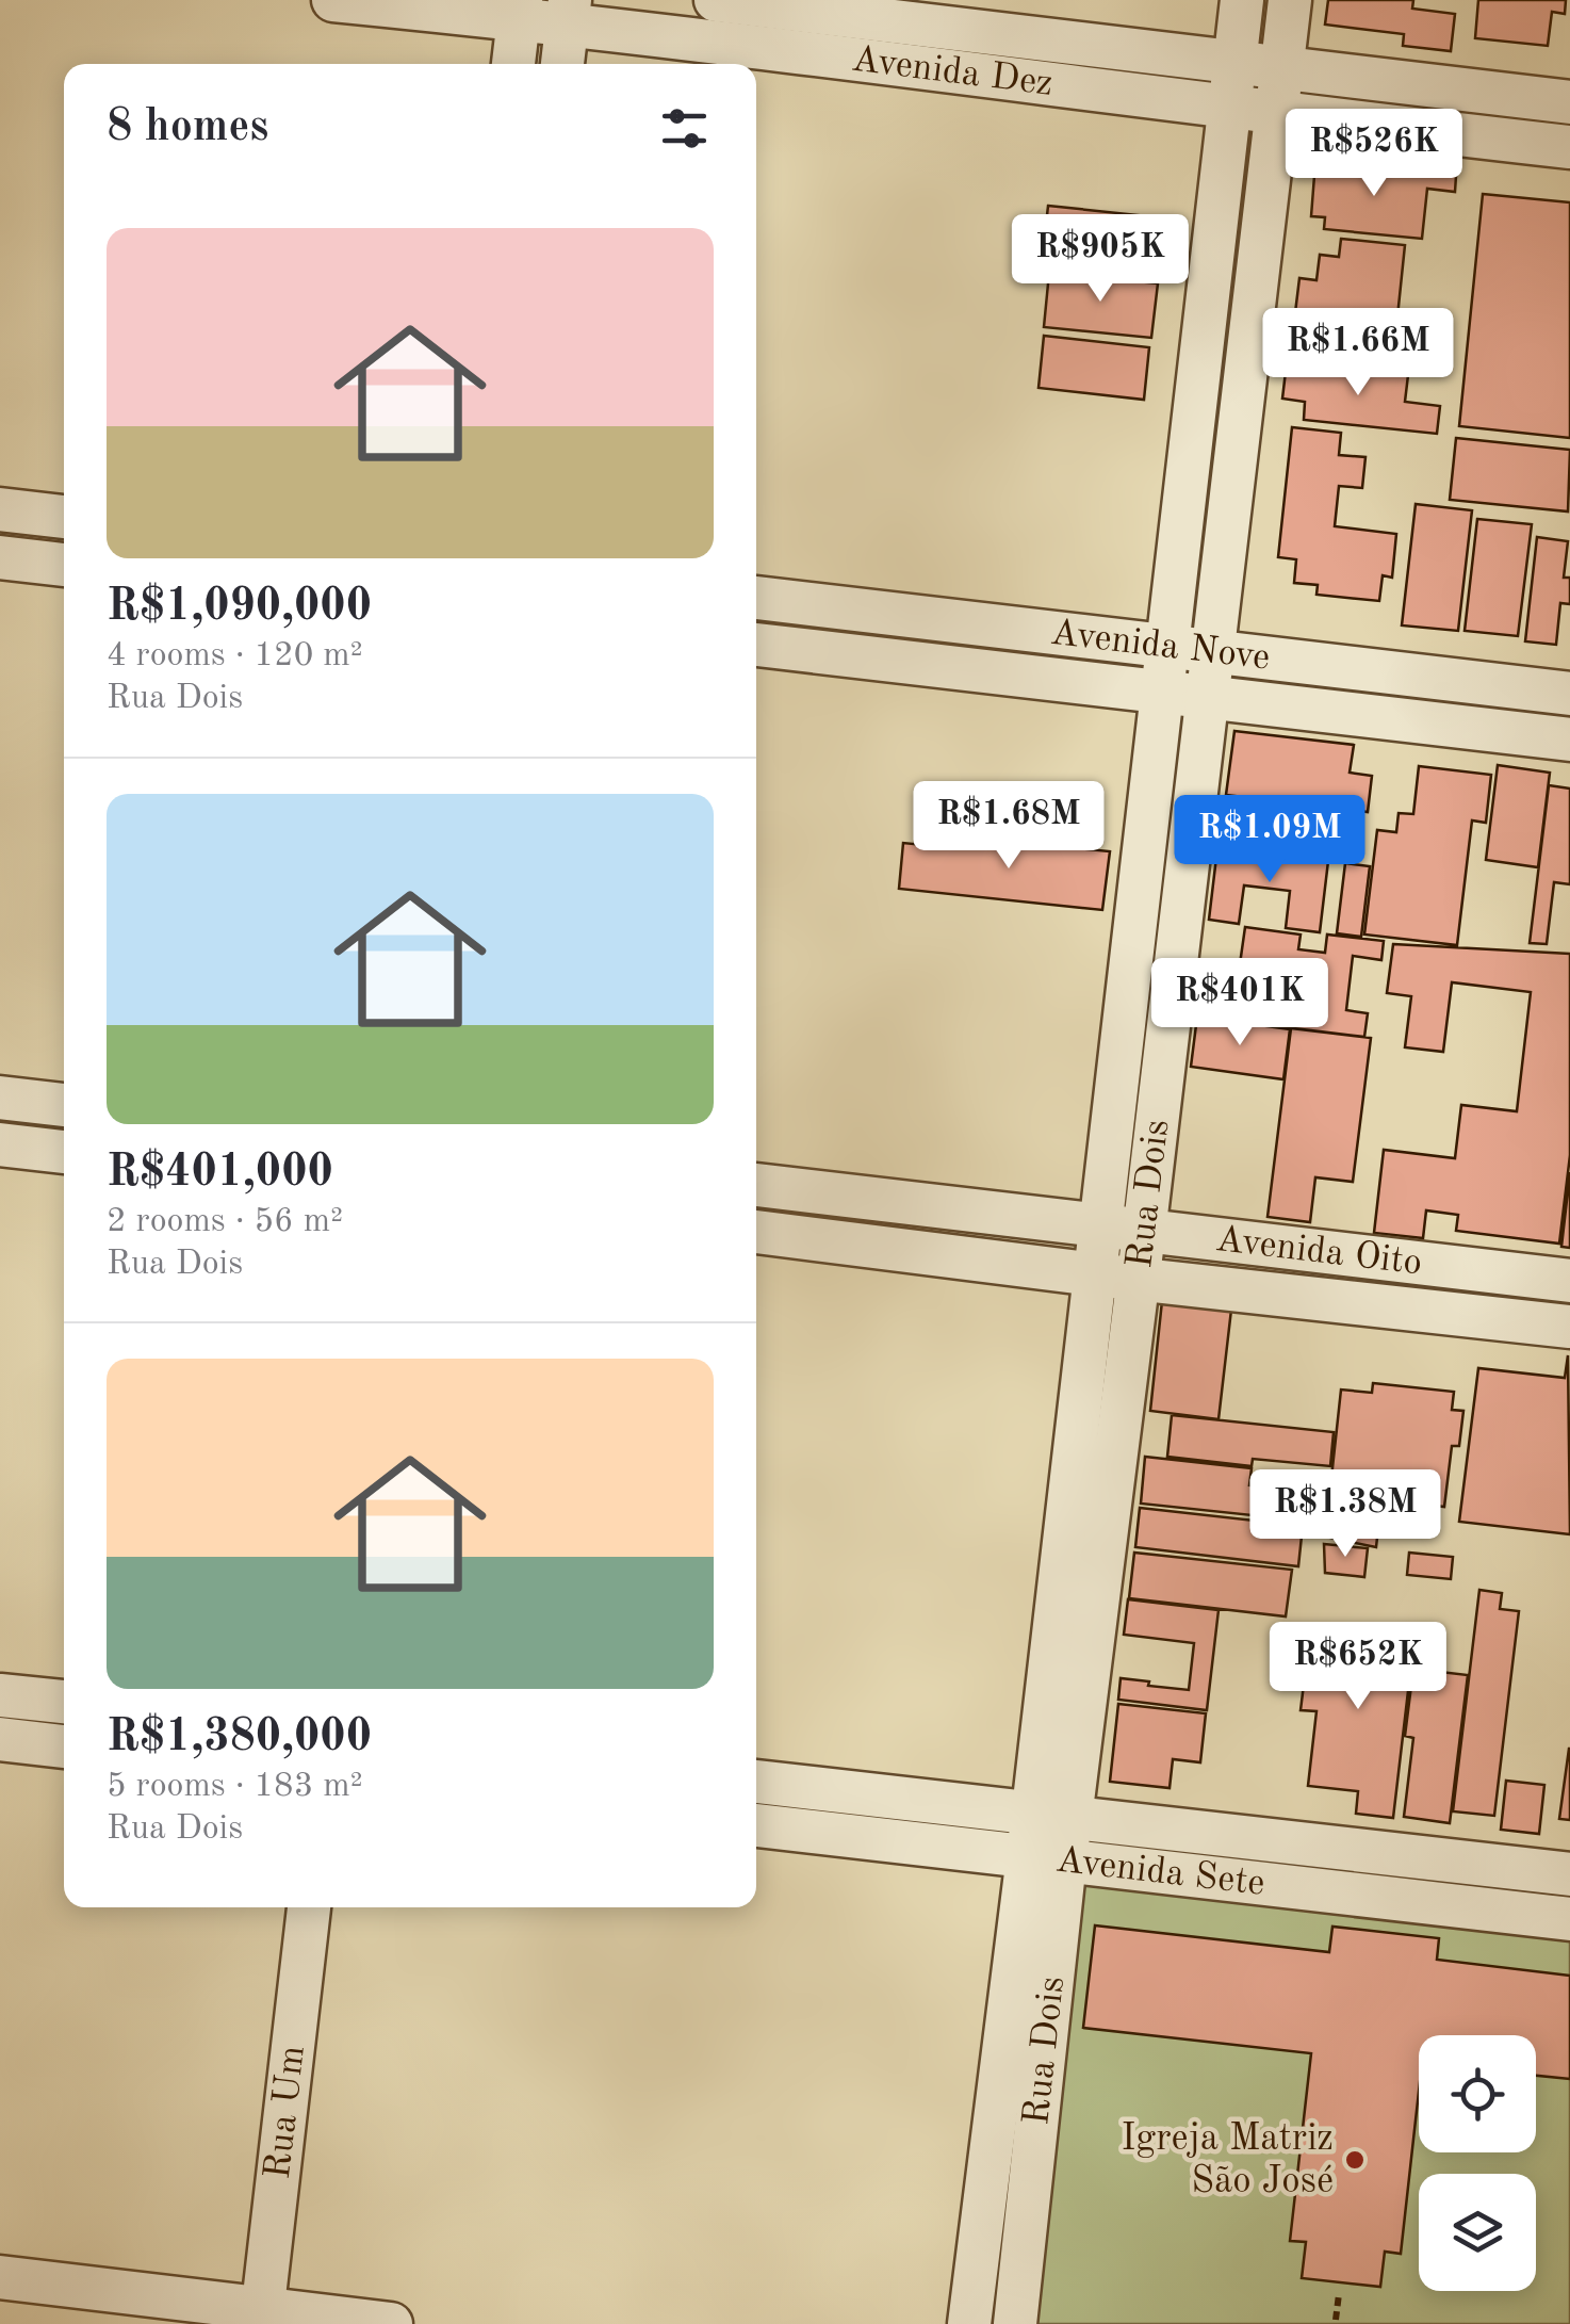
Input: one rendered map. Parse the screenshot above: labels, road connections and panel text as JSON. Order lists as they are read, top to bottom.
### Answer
{
  "streets": {
    "street": [
      "Avenida Dez",
      "Avenida Nove",
      "Rua Dois",
      "Avenida Oito",
      "Avenida Sete",
      "Rua Um"
    ]
  },
  "crossings": [
    ["Avenida Dez", "Rua Dois"],
    ["Avenida Nove", "Rua Dois"],
    ["Rua Dois", "Avenida Oito"],
    ["Rua Dois", "Avenida Sete"]
  ],
  "places": ["Igreja Matriz São José"],
  "page": {
    "heading": "8 homes",
    "price": [
      "R$526K",
      "R$905K",
      "R$1.66M",
      "R$1.68M",
      "R$1.09M",
      "R$401K",
      "R$1.38M",
      "R$652K"
    ],
    "list": [
      {
        "name": "R$1,090,000",
        "note": "4 rooms · 120 m² · Rua Dois"
      },
      {
        "name": "R$401,000",
        "note": "2 rooms · 56 m² · Rua Dois"
      },
      {
        "name": "R$1,380,000",
        "note": "5 rooms · 183 m² · Rua Dois"
      }
    ]
  }
}
